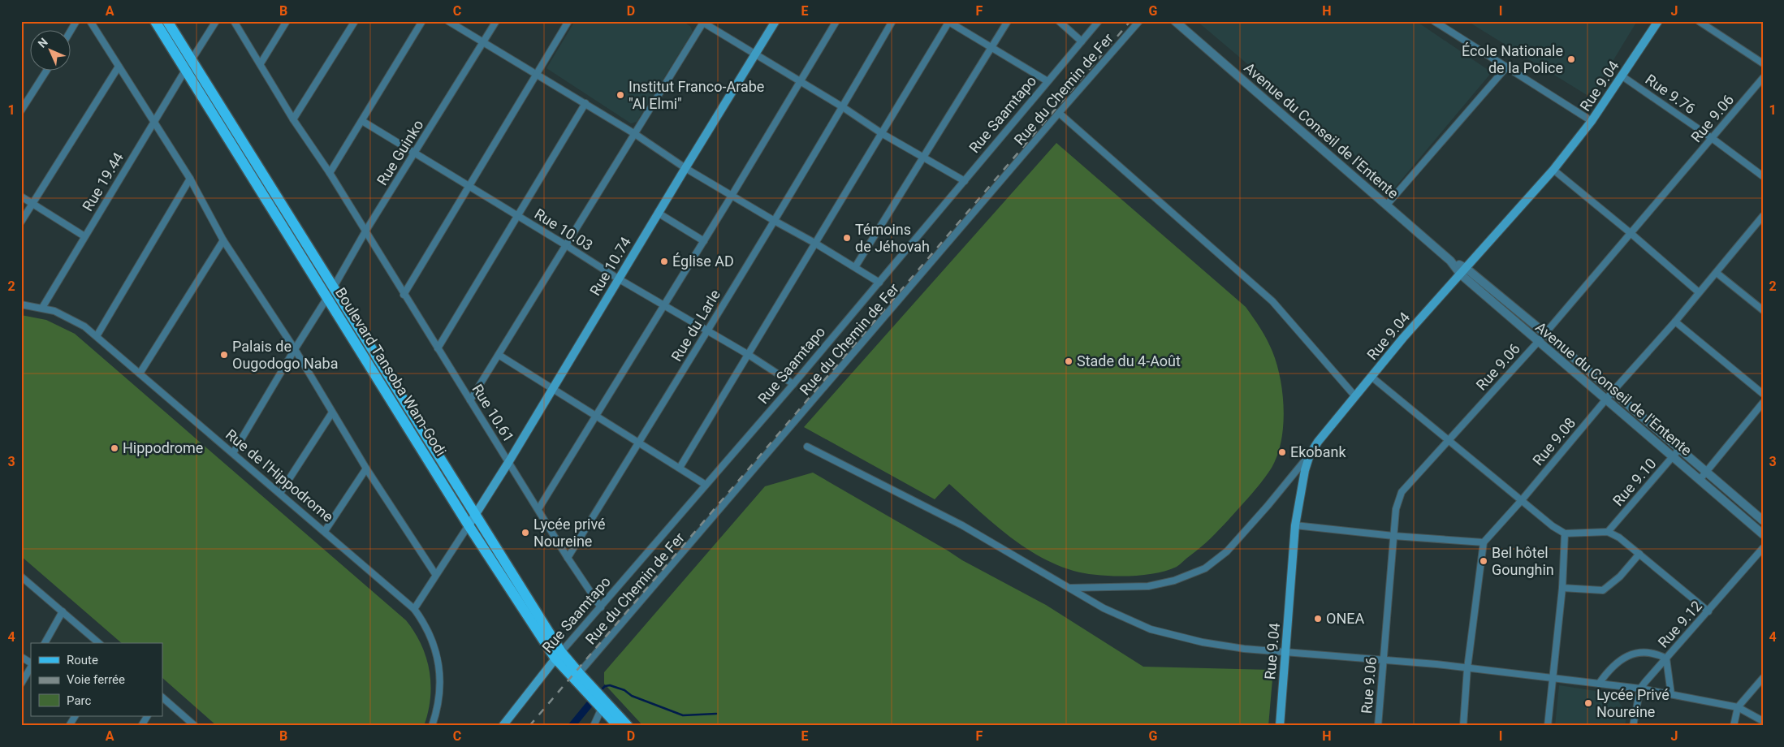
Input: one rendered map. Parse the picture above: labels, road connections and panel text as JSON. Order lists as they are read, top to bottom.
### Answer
{
  "streets": {
    "main road": [
      "Rue 9.04",
      "Rue Saamtapo",
      "Rue 10.74",
      "Boulevard Tansoba Wam-Godi"
    ],
    "street": [
      "Rue du Chemin de Fer",
      "Rue 9.76",
      "Rue 9.06",
      "Avenue du Conseil de l'Entente",
      "Rue Guinko",
      "Rue 19.44",
      "Rue 10.03",
      "Rue du Larle",
      "Rue 10.61",
      "Rue 9.08",
      "Rue de l'Hippodrome",
      "Rue 9.10",
      "Rue 9.12"
    ]
  },
  "crossings": [
    ["Rue 9.04", "Rue 9.76"],
    ["Rue 9.04", "Avenue du Conseil de l'Entente"],
    ["Rue du Chemin de Fer", "Boulevard Tansoba Wam-Godi"],
    ["Rue 9.76", "Rue 9.06"],
    ["Rue Saamtapo", "Rue 10.03"],
    ["Rue Saamtapo", "Boulevard Tansoba Wam-Godi"],
    ["Rue Saamtapo", "Rue 10.61"],
    ["Rue 9.06", "Avenue du Conseil de l'Entente"],
    ["Avenue du Conseil de l'Entente", "Rue 9.08"],
    ["Avenue du Conseil de l'Entente", "Rue 9.10"],
    ["Rue Guinko", "Rue 10.03"],
    ["Rue Guinko", "Boulevard Tansoba Wam-Godi"],
    ["Rue Guinko", "Rue 10.61"],
    ["Rue Guinko", "Rue de l'Hippodrome"],
    ["Rue 19.44", "Boulevard Tansoba Wam-Godi"],
    ["Rue 19.44", "Rue de l'Hippodrome"],
    ["Rue 10.03", "Rue 10.74"],
    ["Rue 10.03", "Rue du Larle"],
    ["Rue 10.74", "Boulevard Tansoba Wam-Godi"],
    ["Rue 10.74", "Rue 10.61"],
    ["Rue du Larle", "Rue 10.61"]
  ],
  "places": [
    "École Nationale de la Police",
    "Institut Franco-Arabe \"Al Elmi\"",
    "Témoins de Jéhovah",
    "Église AD",
    "Palais de Ougodogo Naba",
    "Stade du 4-Août",
    "Hippodrome",
    "Ekobank",
    "Lycée privé Noureine",
    "Bel hôtel Gounghin",
    "ONEA",
    "Lycée Privé Noureine"
  ],
  "legend": ["Route", "Voie ferrée", "Parc"],
  "north": "top left",
  "grid": {
    "columns": [
      "A",
      "B",
      "C",
      "D",
      "E",
      "F",
      "G",
      "H",
      "I",
      "J"
    ],
    "rows": [
      "1",
      "2",
      "3",
      "4"
    ]
  }
}
